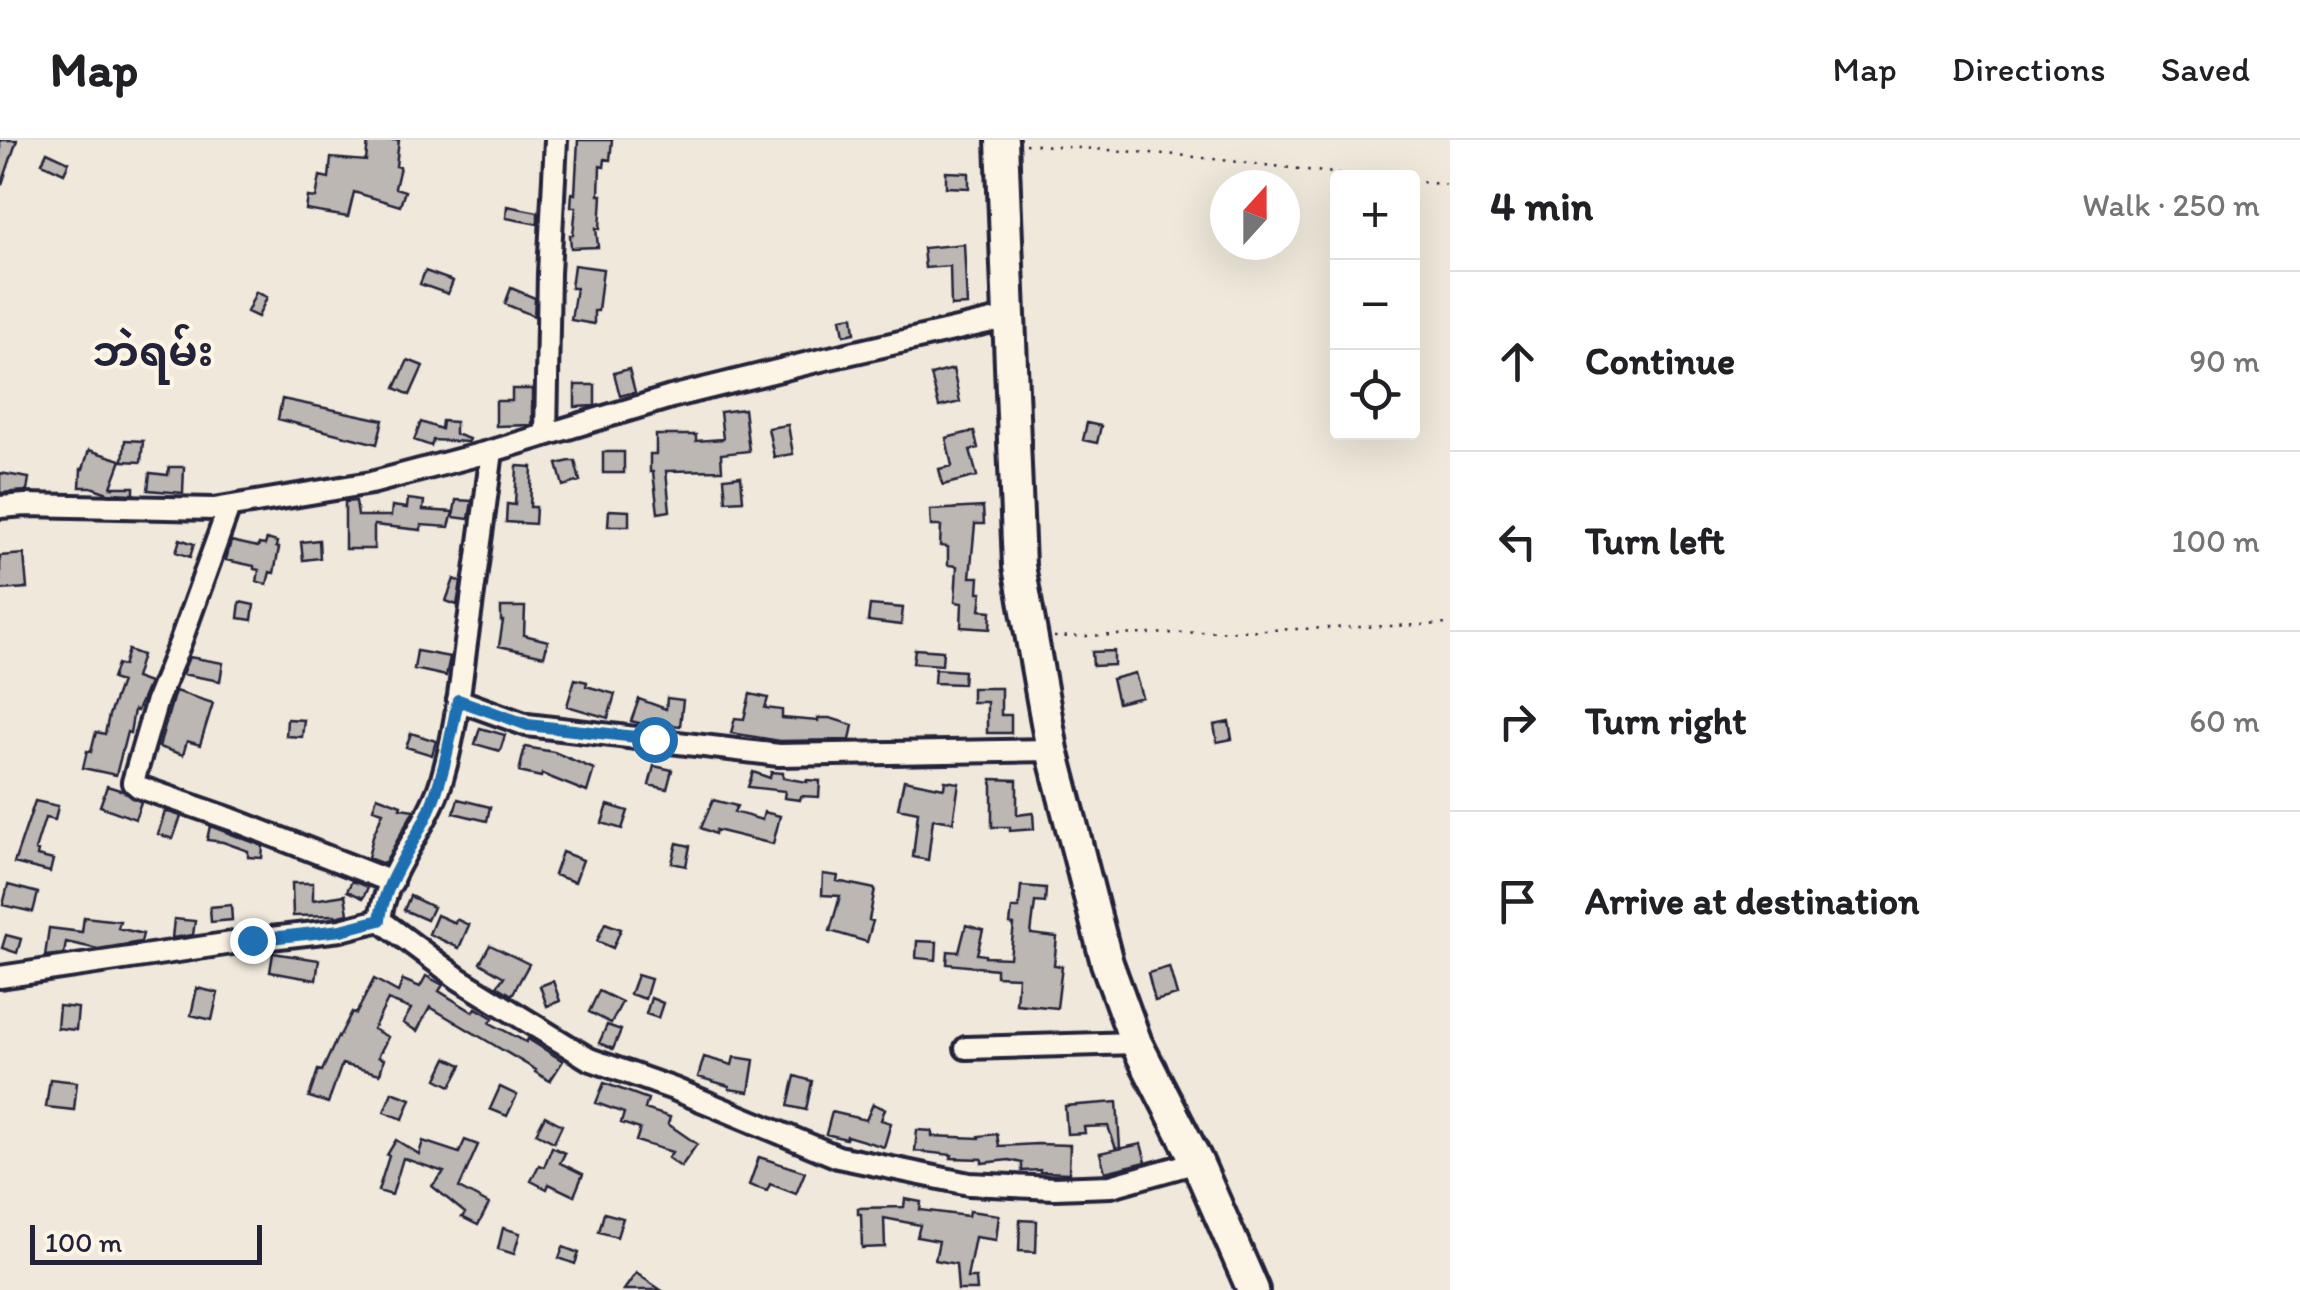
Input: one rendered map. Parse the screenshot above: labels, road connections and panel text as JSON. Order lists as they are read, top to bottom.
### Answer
{
  "districts": ["ဘဲရမ်း"],
  "scale_bar": "100 m",
  "north": "top",
  "page": {
    "header": "Map",
    "nav": ["Map", "Directions", "Saved"],
    "heading": ["4 min", "Walk · 250 m"],
    "map_buttons": ["+", "−"],
    "list": [
      ["Continue", "90 m"],
      ["Turn left", "100 m"],
      ["Turn right", "60 m"],
      "Arrive at destination"
    ],
    "scale": "100 m"
  }
}
